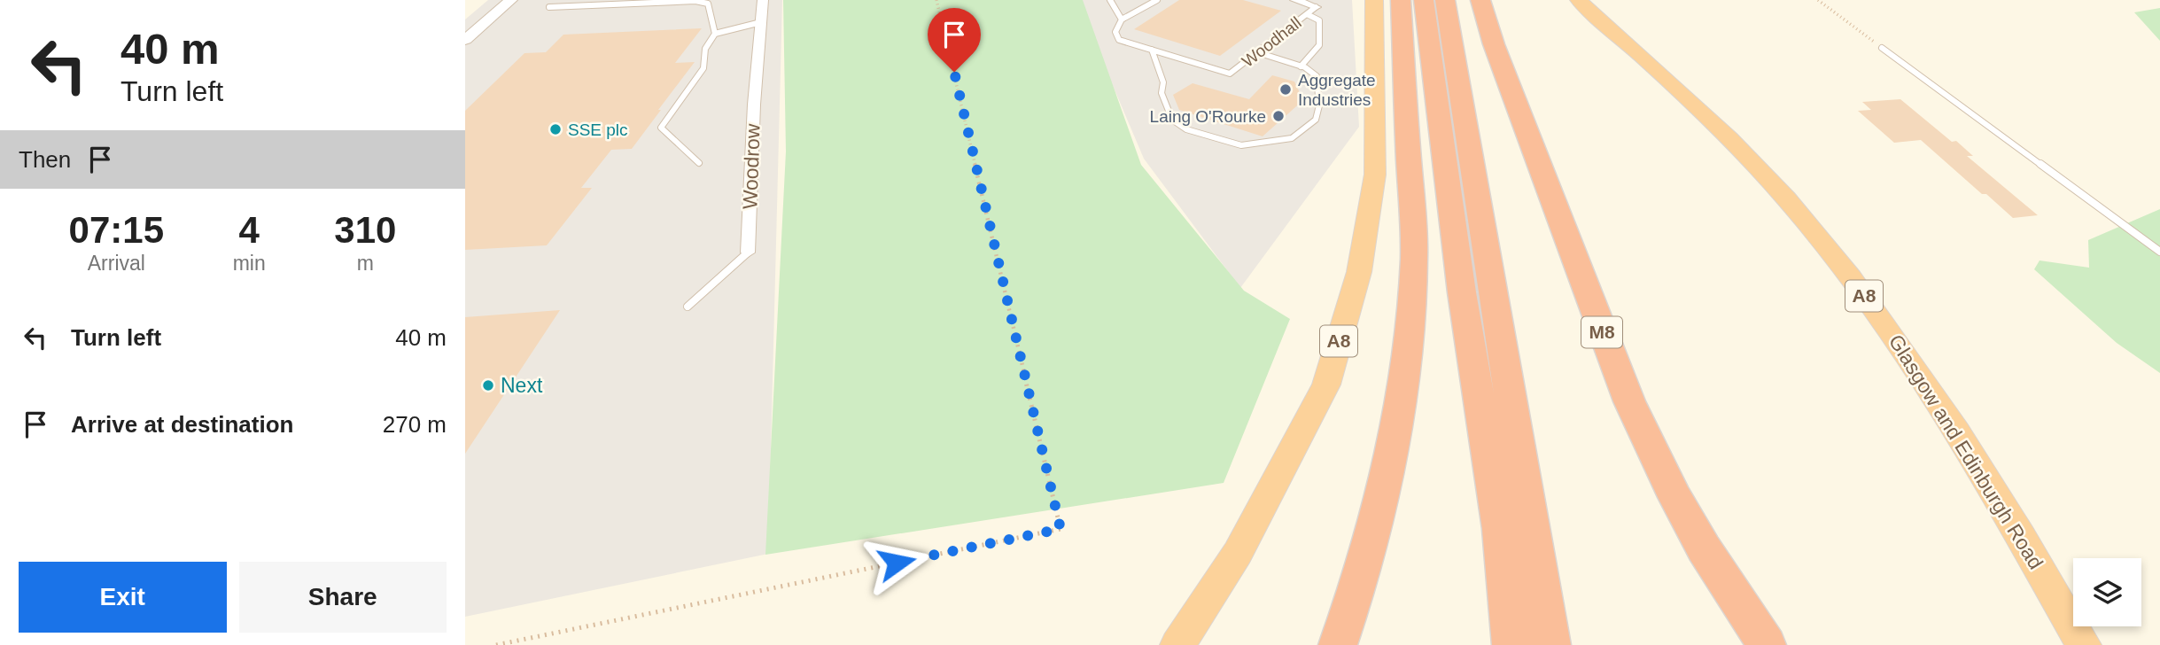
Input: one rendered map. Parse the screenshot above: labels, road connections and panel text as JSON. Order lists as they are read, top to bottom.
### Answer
{
  "streets": {
    "highway": ["A8", "M8", "Glasgow and Edinburgh Road"],
    "street": ["Woodhall", "Woodrow"]
  },
  "places": [
    "Aggregate Industries",
    "Laing O'Rourke",
    "SSE plc",
    "Next"
  ],
  "page": {
    "turn": ["40 m", "Turn left"],
    "then": "Then",
    "eta": [
      "07:15",
      "Arrival",
      "4",
      "min",
      "310",
      "m"
    ],
    "list": [
      {
        "name": "Turn left",
        "value": "40 m"
      },
      {
        "name": "Arrive at destination",
        "value": "270 m"
      }
    ],
    "buttons": ["Exit", "Share"]
  }
}
